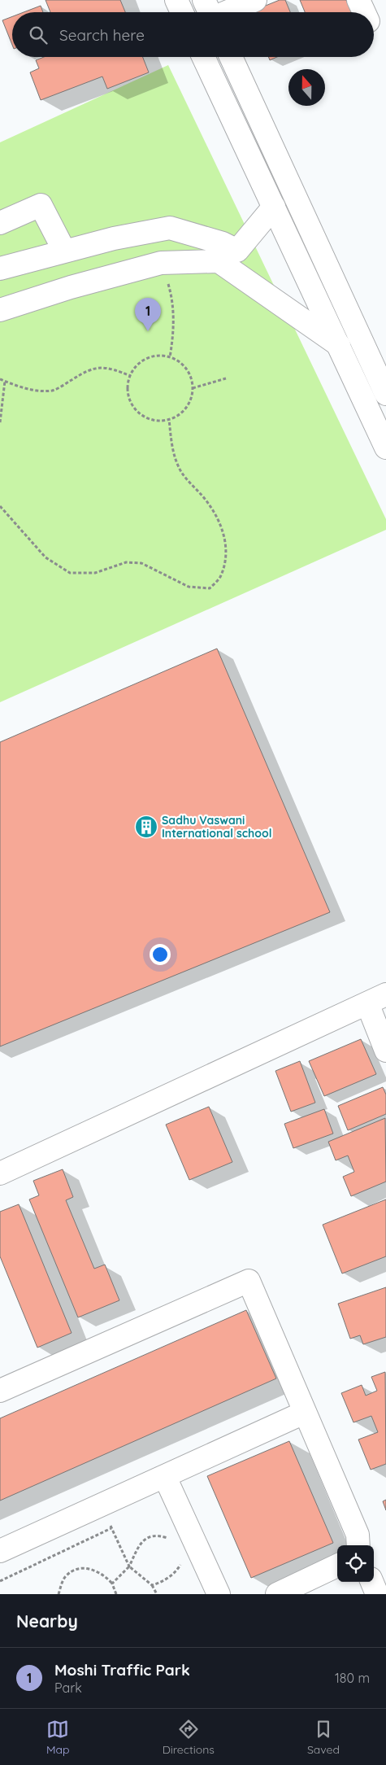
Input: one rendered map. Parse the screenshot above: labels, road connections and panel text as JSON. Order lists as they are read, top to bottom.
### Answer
{
  "places": {
    "building": ["Sadhu Vaswani International school"]
  },
  "north": "top",
  "page": {
    "search": "Search here",
    "pins": "1",
    "heading": "Nearby",
    "list": [
      {
        "mark": "1",
        "name": "Moshi Traffic Park",
        "note": "Park",
        "value": "180 m"
      }
    ],
    "nav": ["Map", "Directions", "Saved"]
  }
}
